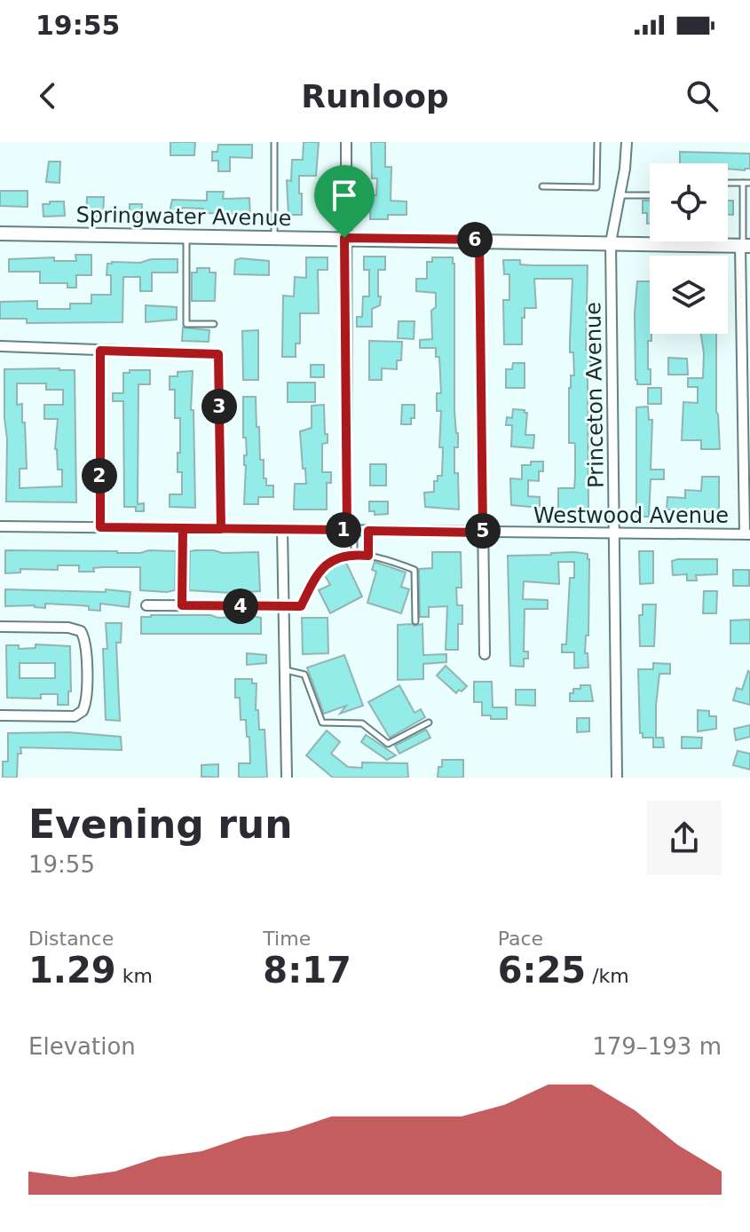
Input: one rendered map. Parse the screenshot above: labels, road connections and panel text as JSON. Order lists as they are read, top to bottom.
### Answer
{
  "streets": {
    "street": ["Springwater Avenue", "Princeton Avenue", "Westwood Avenue"]
  },
  "crossings": [
    ["Springwater Avenue", "Princeton Avenue"],
    ["Princeton Avenue", "Westwood Avenue"]
  ],
  "page": {
    "status": "19:55",
    "header": "Runloop",
    "pins": [
      "6",
      "3",
      "2",
      "1",
      "5",
      "4"
    ],
    "heading": ["Evening run", "19:55"],
    "stats": [
      ["Distance", "1.29 km"],
      ["Time", "8:17"],
      ["Pace", "6:25 /km"]
    ],
    "chart": ["Elevation", "179–193 m"]
  }
}
